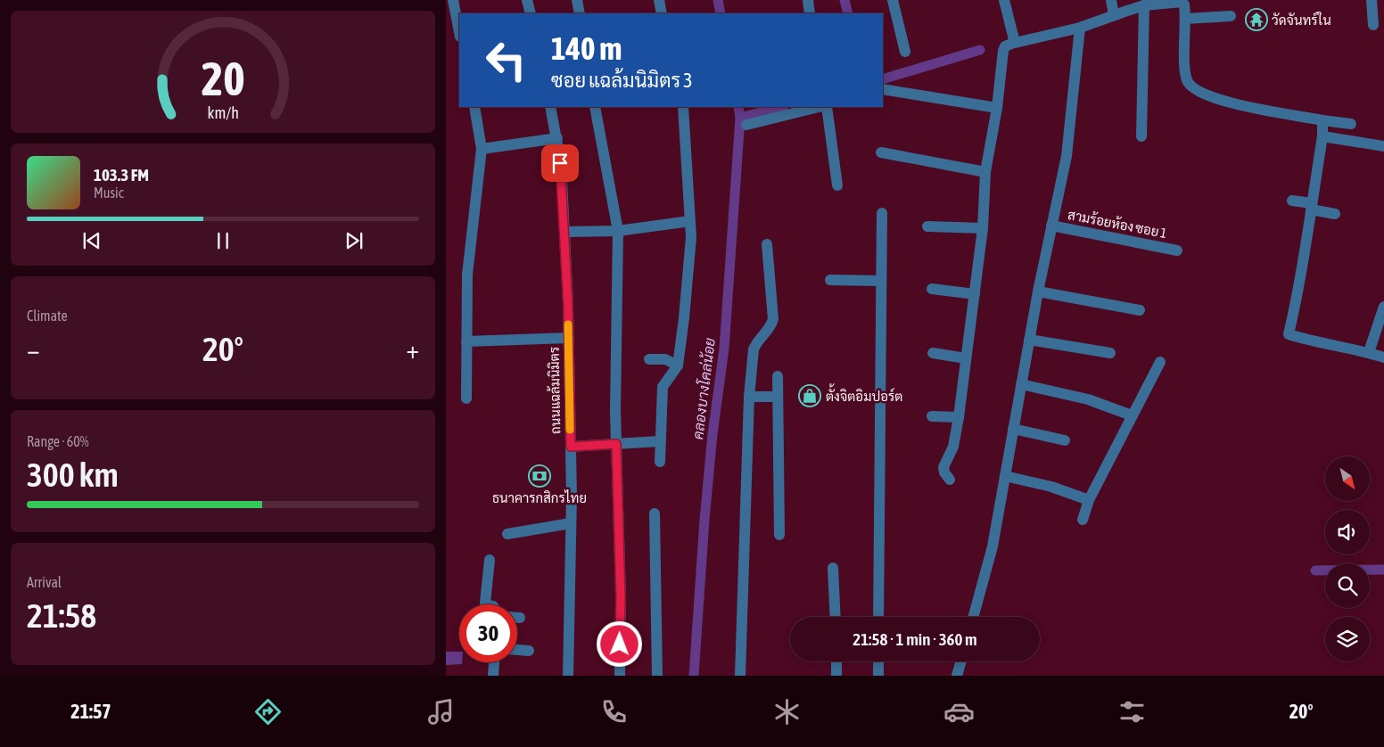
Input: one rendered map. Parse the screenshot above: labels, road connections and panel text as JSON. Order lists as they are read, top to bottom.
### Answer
{
  "streets": {
    "street": ["สามร้อยห้อง ซอย 1", "ถนนแฉล้มนิมิตร"]
  },
  "water": ["คลองบางโคล่น้อย"],
  "places": {
    "temple": ["วัดจันทร์ใน"],
    "shop": ["ตั้งจิตอิมปอร์ต"],
    "bank": ["ธนาคารกสิกรไทย"]
  },
  "north": "bottom right",
  "page": {
    "turn": ["140 m", "ซอย แฉล้มนิมิตร 3"],
    "song": ["103.3 FM", "Music"],
    "tile": [
      "Climate",
      ["Range · 60%", "300 km"],
      ["Arrival", "21:58"]
    ],
    "heat": ["−", "20°", "+"],
    "limit": "30",
    "trip": "21:58 · 1 min · 360 m",
    "tabs": ["21:57", "20°"],
    "gauge": ["20", "km/h"]
  }
}
